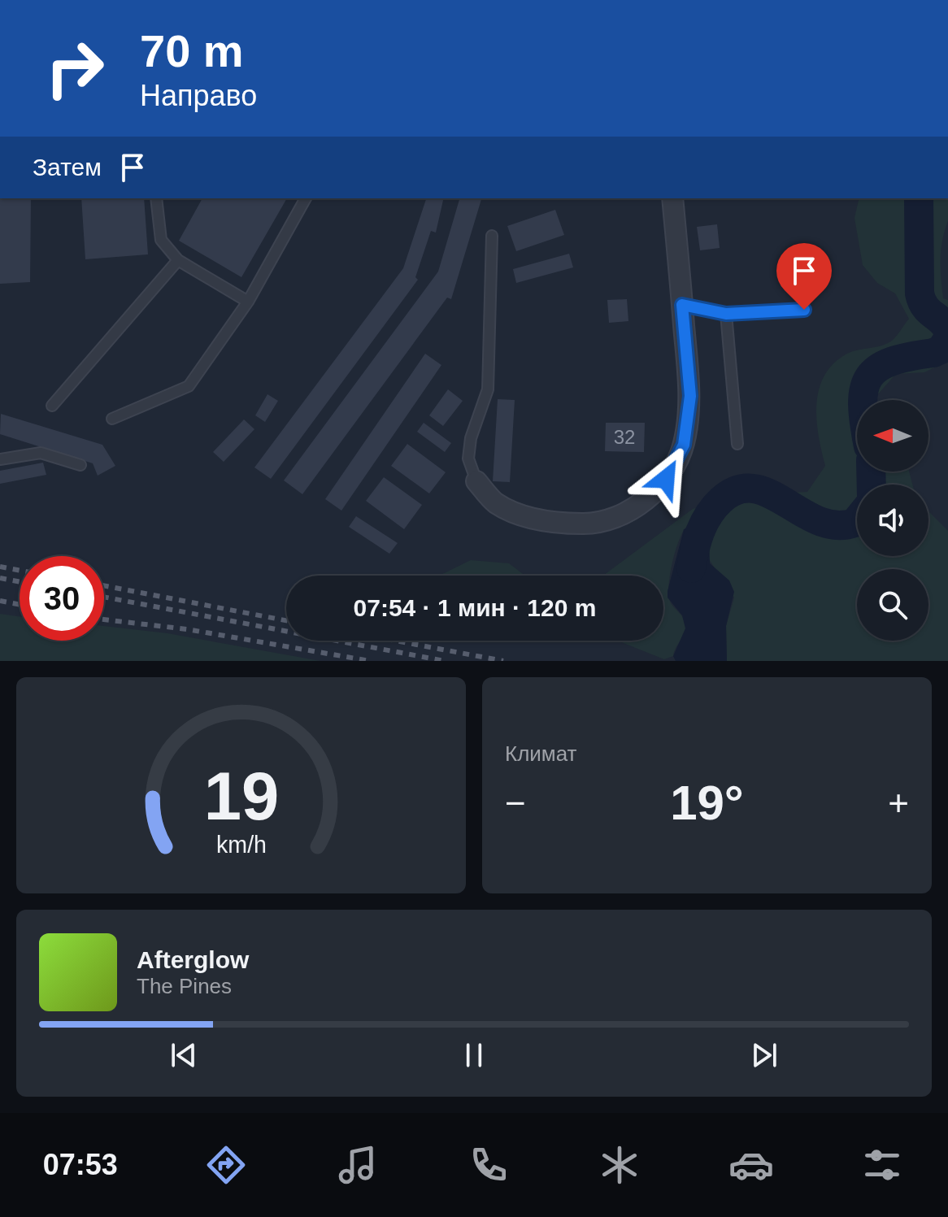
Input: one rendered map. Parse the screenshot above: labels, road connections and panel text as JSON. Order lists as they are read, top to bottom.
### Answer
{
  "house_numbers": ["32"],
  "north": "left",
  "page": {
    "turn": ["70 m", "Направо"],
    "then": "Затем",
    "limit": "30",
    "trip": "07:54 · 1 мин · 120 m",
    "tile": "Климат",
    "heat": ["−", "19°", "+"],
    "song": ["Afterglow", "The Pines"],
    "tabs": "07:53",
    "gauge": ["19", "km/h"]
  }
}
